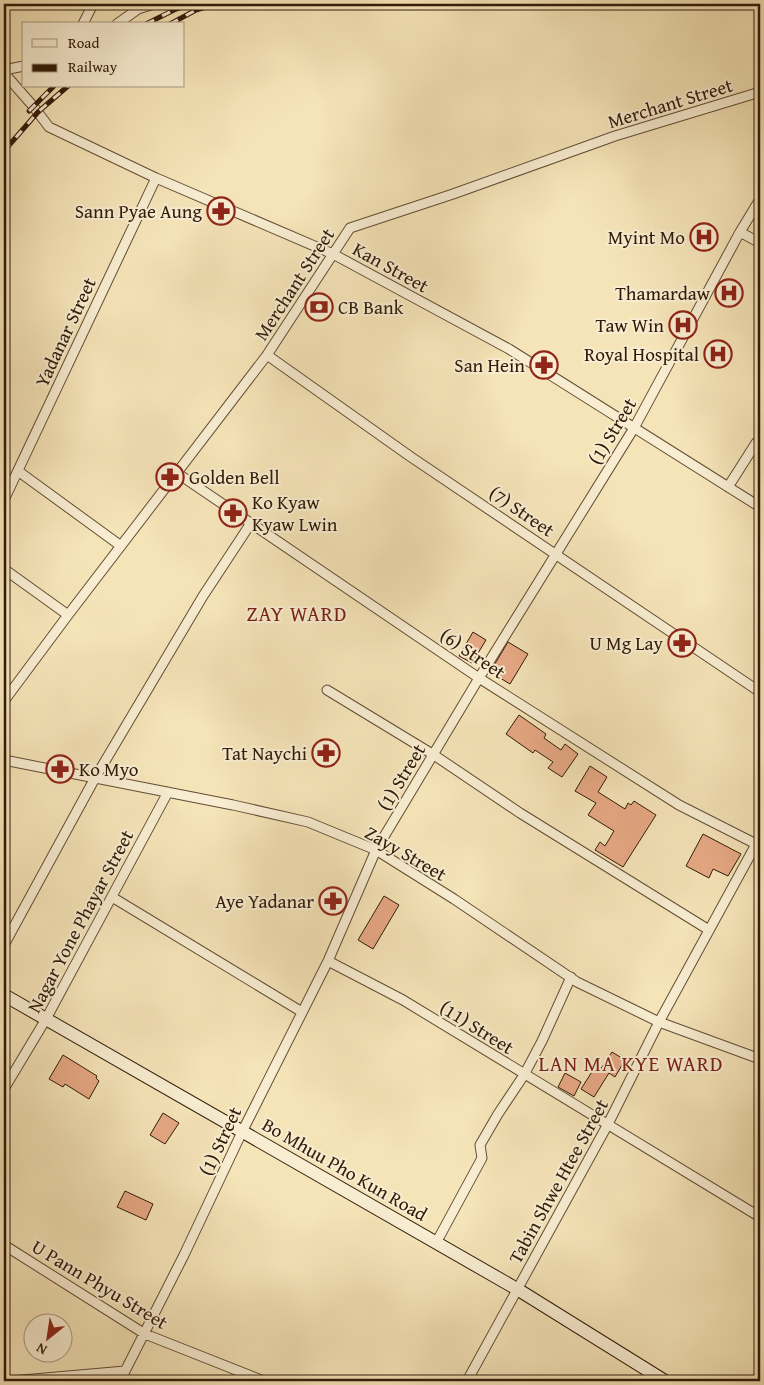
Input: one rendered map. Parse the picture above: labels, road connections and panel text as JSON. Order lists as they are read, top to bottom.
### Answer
{
  "streets": {
    "street": [
      "Merchant Street",
      "Kan Street",
      "Yadanar Street",
      "(1) Street",
      "(7) Street",
      "(6) Street",
      "Zayy Street",
      "Nagar Yone Phayar Street",
      "(11) Street",
      "Bo Mhuu Pho Kun Road",
      "Tabin Shwe Htee Street",
      "U Pann Phyu Street"
    ]
  },
  "crossings": [
    ["Merchant Street", "Kan Street"],
    ["Merchant Street", "(7) Street"],
    ["Merchant Street", "(6) Street"],
    ["Kan Street", "Yadanar Street"],
    ["Kan Street", "(1) Street"],
    ["(1) Street", "(7) Street"],
    ["(1) Street", "(6) Street"],
    ["(1) Street", "Zayy Street"],
    ["(1) Street", "(11) Street"],
    ["(1) Street", "Bo Mhuu Pho Kun Road"],
    ["(1) Street", "U Pann Phyu Street"],
    ["(6) Street", "Tabin Shwe Htee Street"],
    ["Zayy Street", "Nagar Yone Phayar Street"],
    ["Zayy Street", "Tabin Shwe Htee Street"],
    ["Nagar Yone Phayar Street", "Bo Mhuu Pho Kun Road"],
    ["(11) Street", "Tabin Shwe Htee Street"],
    ["Bo Mhuu Pho Kun Road", "Tabin Shwe Htee Street"]
  ],
  "districts": ["ZAY WARD", "LAN MA KYE WARD"],
  "places": {
    "pharmacy": [
      "Sann Pyae Aung",
      "San Hein",
      "Golden Bell",
      "Ko Kyaw Kyaw Lwin",
      "U Mg Lay",
      "Tat Naychi",
      "Ko Myo",
      "Aye Yadanar"
    ],
    "hospital": [
      "Myint Mo",
      "Thamardaw",
      "Taw Win",
      "Royal Hospital"
    ],
    "bank": ["CB Bank"]
  },
  "legend": ["Road", "Railway"],
  "north": "bottom left"
}
